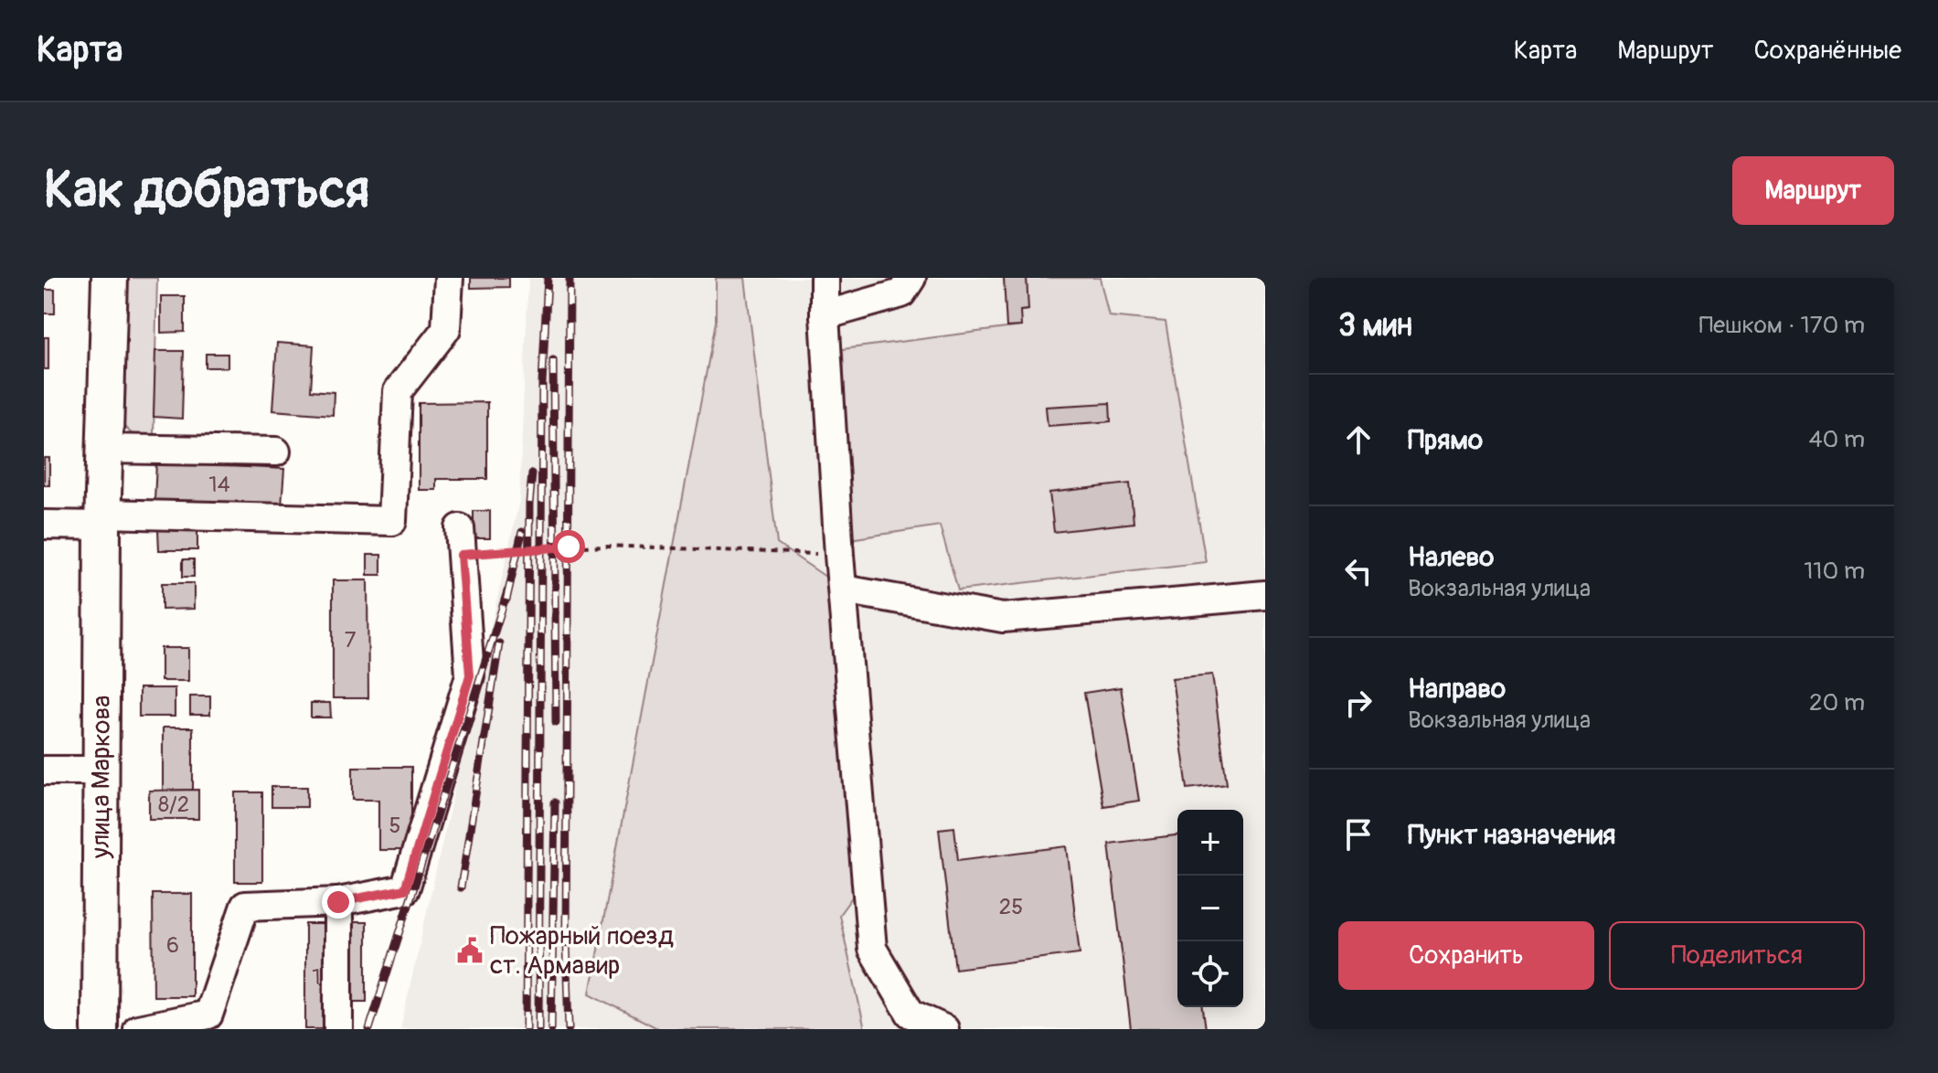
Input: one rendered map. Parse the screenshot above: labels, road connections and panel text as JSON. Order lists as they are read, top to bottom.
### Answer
{
  "streets": {
    "main road": ["улица Маркова"]
  },
  "places": {
    "public building": ["Пожарный поезд ст. Армавир"]
  },
  "house_numbers": [
    "14",
    "7",
    "8/2",
    "5",
    "25",
    "6",
    "1"
  ],
  "page": {
    "header": "Карта",
    "nav": ["Карта", "Маршрут", "Сохранённые"],
    "buttons": [
      "Маршрут",
      ["Сохранить", "Поделиться"]
    ],
    "title": "Как добраться",
    "heading": ["3 мин", "Пешком · 170 m"],
    "list": [
      ["Прямо", "40 m"],
      ["Налево", "Вокзальная улица", "110 m"],
      ["Направо", "Вокзальная улица", "20 m"],
      "Пункт назначения"
    ],
    "map_buttons": ["+", "−"]
  }
}
